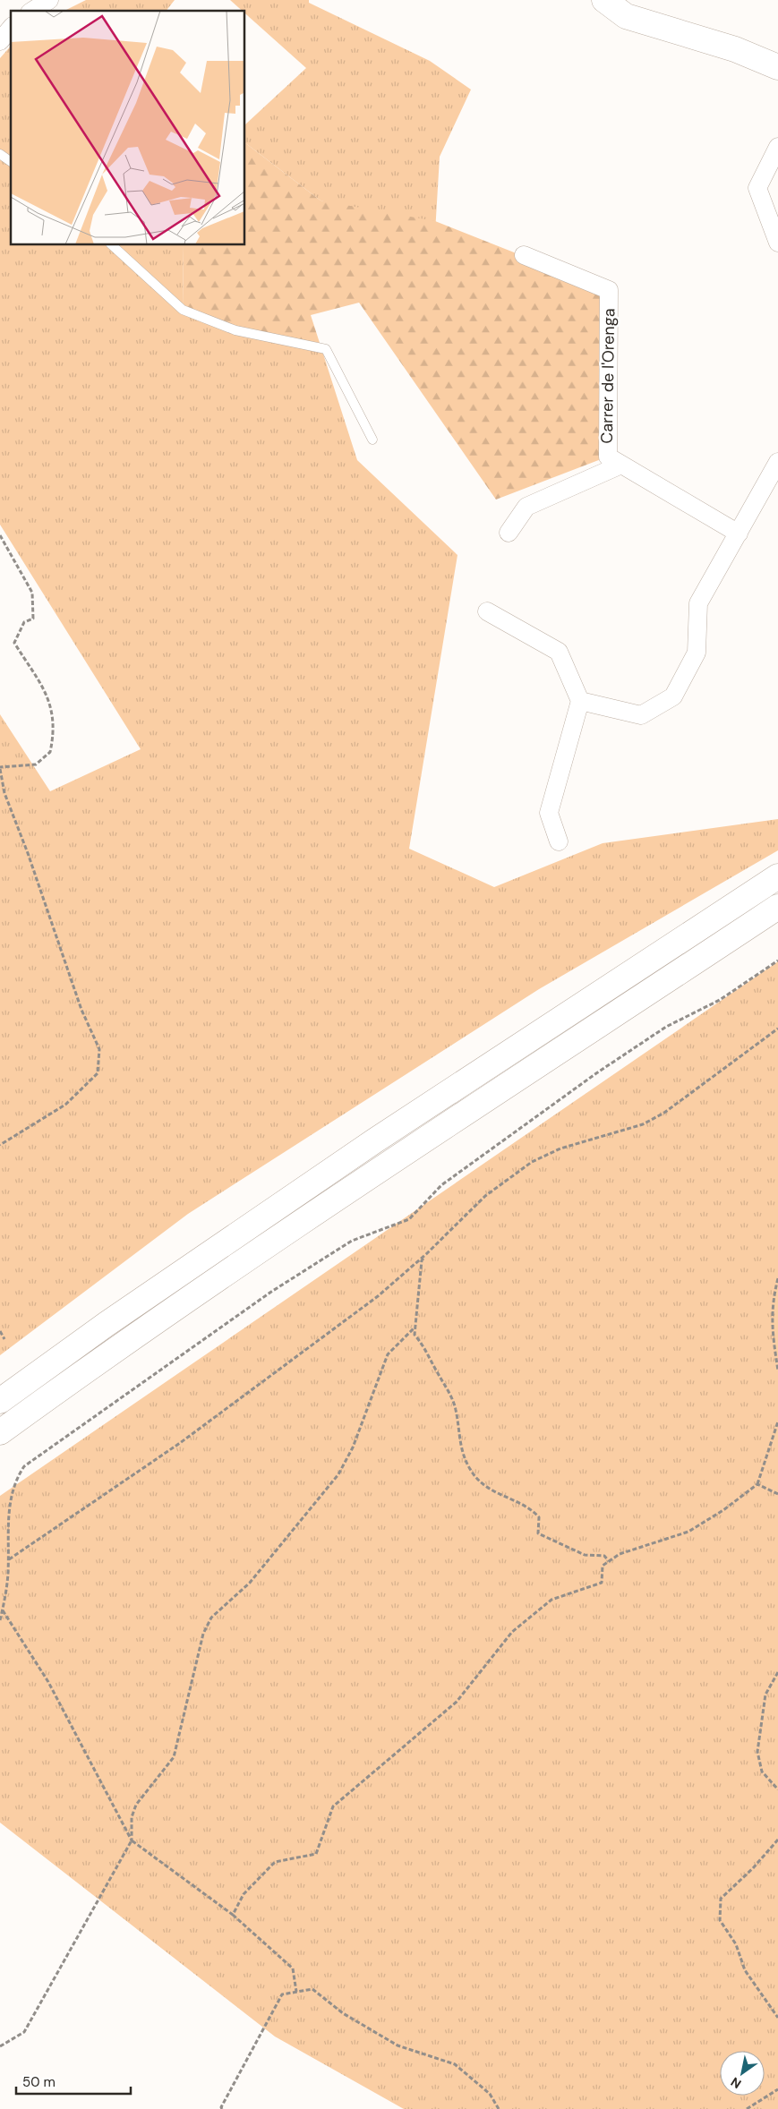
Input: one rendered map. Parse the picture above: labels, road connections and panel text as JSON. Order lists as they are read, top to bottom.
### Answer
{
  "streets": {
    "street": ["Carrer de l'Orenga"]
  },
  "scale_bar": "50 m",
  "north": "bottom left"
}
